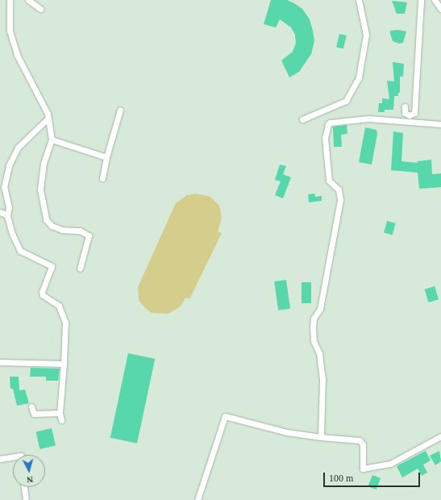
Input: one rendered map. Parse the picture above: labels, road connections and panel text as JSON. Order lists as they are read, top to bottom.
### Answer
{
  "scale_bar": "100 m",
  "north": "bottom"
}
